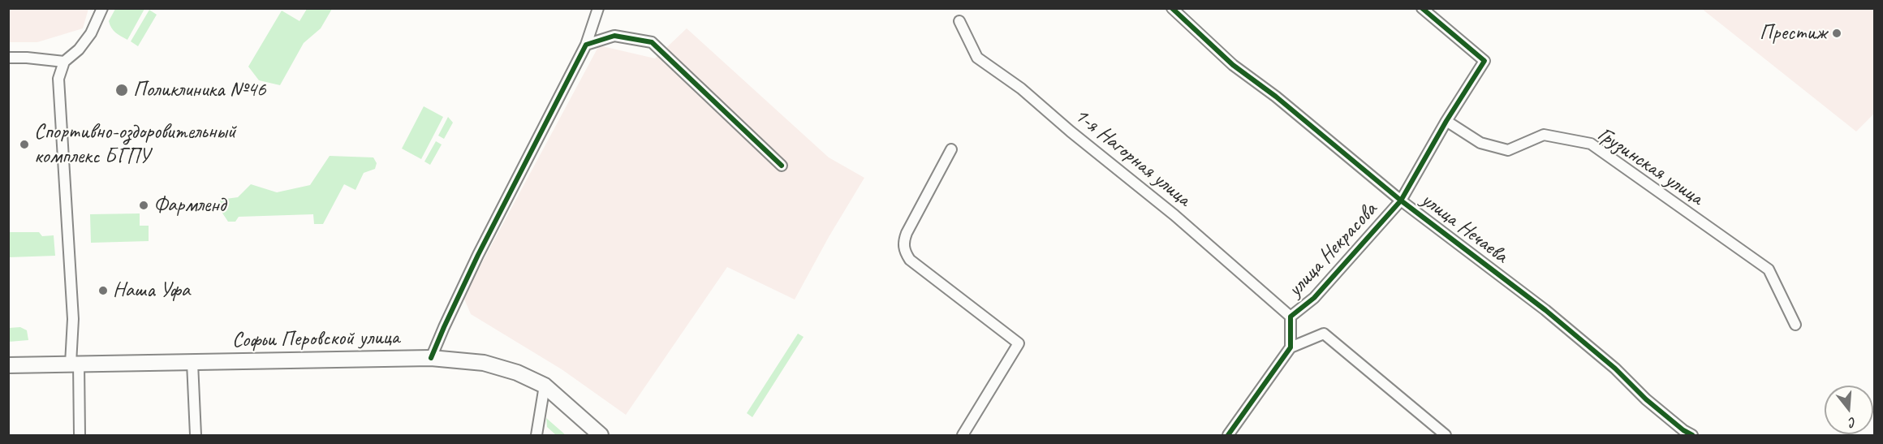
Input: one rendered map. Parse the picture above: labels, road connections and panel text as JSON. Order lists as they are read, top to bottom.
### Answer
{
  "streets": {
    "main road": ["Софьи Перовской улица"],
    "street": [
      "1-я Нагорная улица",
      "Грузинская улица",
      "улица Нечаева",
      "улица Некрасова"
    ]
  },
  "crossings": [
    ["1-я Нагорная улица", "улица Некрасова"],
    ["Грузинская улица", "улица Некрасова"],
    ["улица Нечаева", "улица Некрасова"]
  ],
  "places": [
    "Престиж",
    "Поликлиника №46",
    "Спортивно-оздоровительный комплекс БГПУ",
    "Фармленд",
    "Наша Уфа"
  ],
  "north": "bottom"
}
